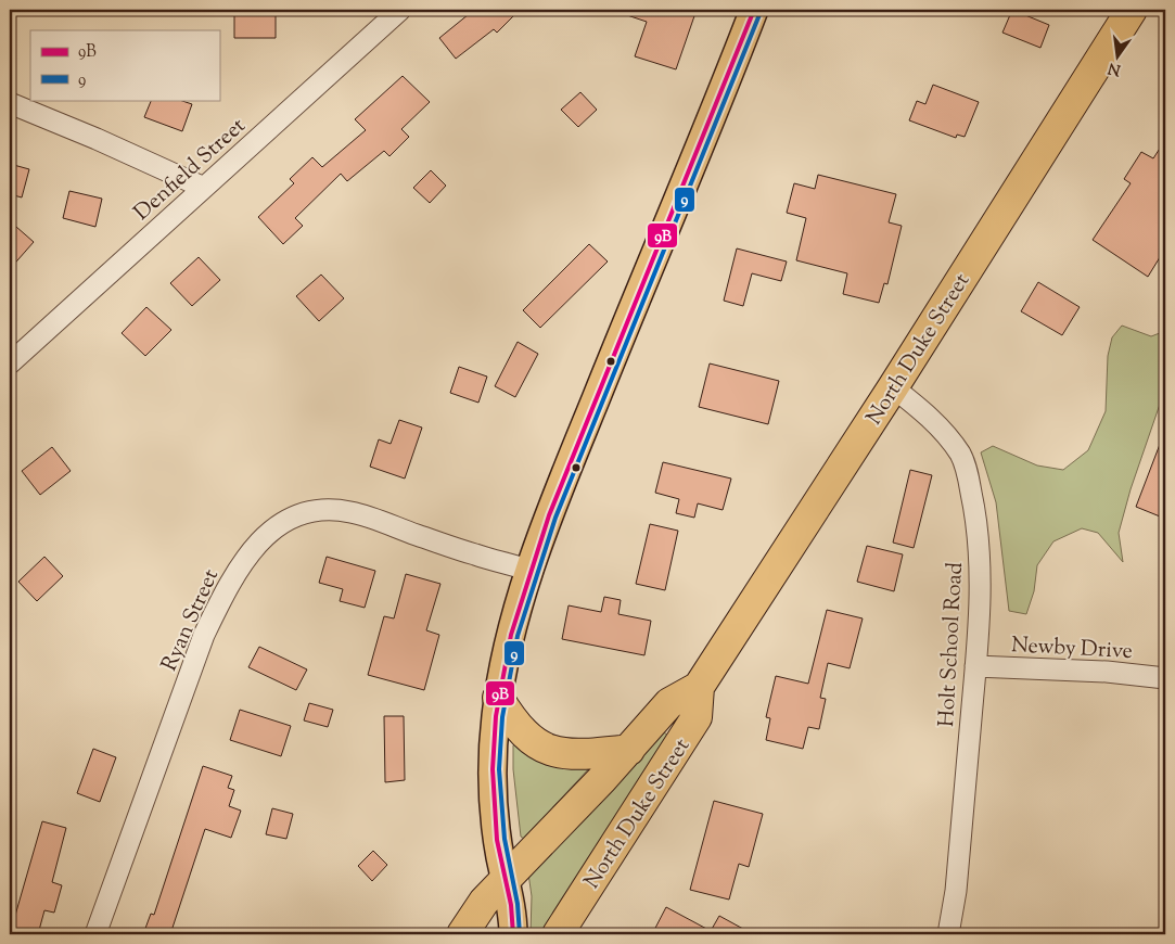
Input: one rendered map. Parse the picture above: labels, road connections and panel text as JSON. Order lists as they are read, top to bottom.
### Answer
{
  "streets": {
    "highway": ["North Duke Street"],
    "street": [
      "Denfield Street",
      "Ryan Street",
      "Holt School Road",
      "Newby Drive"
    ]
  },
  "crossings": [
    ["North Duke Street", "Holt School Road"],
    ["Holt School Road", "Newby Drive"]
  ],
  "lines": ["transit line 9B", "transit line 9"],
  "legend": ["9B", "9"],
  "north": "bottom"
}
